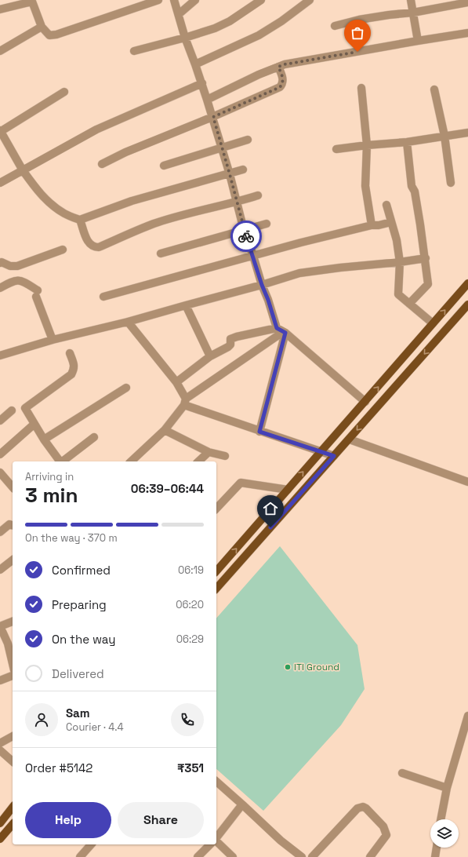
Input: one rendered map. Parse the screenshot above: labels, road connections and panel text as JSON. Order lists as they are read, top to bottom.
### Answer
{
  "places": ["ITI Ground"],
  "page": {
    "heading": ["3 min", "Arriving in", "06:39–06:44"],
    "panel": [
      "Sam",
      "Courier · 4.4",
      "Order #5142",
      "₹351"
    ],
    "bar": "On the way · 370 m",
    "list": [
      ["Confirmed", "06:19"],
      ["Preparing", "06:20"],
      ["On the way", "06:29"],
      "Delivered"
    ],
    "buttons": ["Help", "Share"]
  }
}
